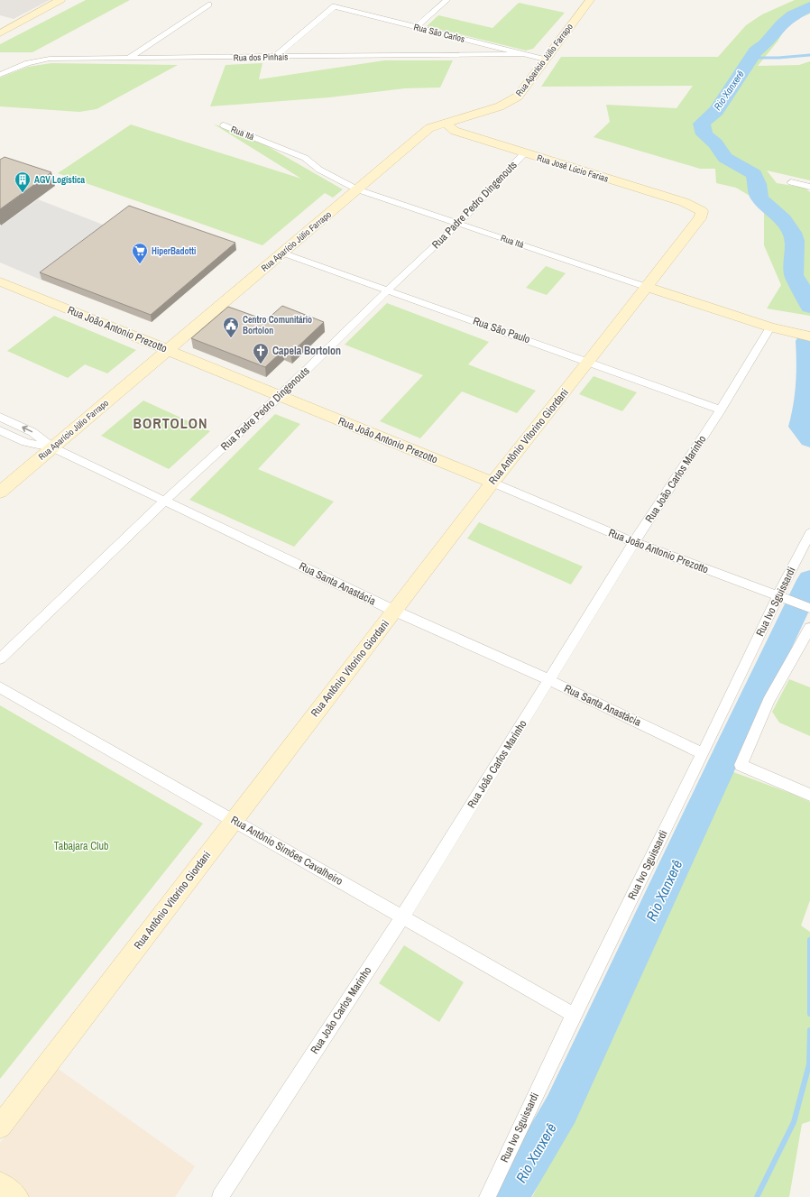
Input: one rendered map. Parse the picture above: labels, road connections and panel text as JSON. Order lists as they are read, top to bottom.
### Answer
{
  "streets": {
    "street": [
      "Rua São Carlos",
      "Rua dos Pinhais",
      "Rua Aparício Júlio Farrapo",
      "Rua Itá",
      "Rua José Lúcio Farias",
      "Rua Padre Pedro Dingenouts",
      "Rua João Antonio Prezotto",
      "Rua São Paulo",
      "Rua Antônio Vitorino Giordani",
      "Rua João Carlos Marinho",
      "Rua Santa Anastácia",
      "Rua Ivo Sguissardi",
      "Rua Antônio Simões Cavalheiro"
    ]
  },
  "crossings": [
    ["Rua São Carlos", "Rua dos Pinhais"],
    ["Rua São Carlos", "Rua Aparício Júlio Farrapo"],
    ["Rua Aparício Júlio Farrapo", "Rua Itá"],
    ["Rua Aparício Júlio Farrapo", "Rua José Lúcio Farias"],
    ["Rua Aparício Júlio Farrapo", "Rua João Antonio Prezotto"],
    ["Rua Aparício Júlio Farrapo", "Rua São Paulo"],
    ["Rua Aparício Júlio Farrapo", "Rua Santa Anastácia"],
    ["Rua Itá", "Rua Padre Pedro Dingenouts"],
    ["Rua Itá", "Rua Antônio Vitorino Giordani"],
    ["Rua Itá", "Rua João Carlos Marinho"],
    ["Rua José Lúcio Farias", "Rua Padre Pedro Dingenouts"],
    ["Rua José Lúcio Farias", "Rua Antônio Vitorino Giordani"],
    ["Rua Padre Pedro Dingenouts", "Rua João Antonio Prezotto"],
    ["Rua Padre Pedro Dingenouts", "Rua São Paulo"],
    ["Rua Padre Pedro Dingenouts", "Rua Santa Anastácia"],
    ["Rua João Antonio Prezotto", "Rua Antônio Vitorino Giordani"],
    ["Rua João Antonio Prezotto", "Rua João Carlos Marinho"],
    ["Rua João Antonio Prezotto", "Rua Ivo Sguissardi"],
    ["Rua São Paulo", "Rua Antônio Vitorino Giordani"],
    ["Rua São Paulo", "Rua João Carlos Marinho"],
    ["Rua Antônio Vitorino Giordani", "Rua Santa Anastácia"],
    ["Rua Antônio Vitorino Giordani", "Rua Antônio Simões Cavalheiro"],
    ["Rua João Carlos Marinho", "Rua Santa Anastácia"],
    ["Rua João Carlos Marinho", "Rua Antônio Simões Cavalheiro"],
    ["Rua Santa Anastácia", "Rua Ivo Sguissardi"],
    ["Rua Ivo Sguissardi", "Rua Antônio Simões Cavalheiro"]
  ],
  "districts": ["BORTOLON"],
  "water": ["Rio Xanxerê"],
  "parks": ["Tabajara Club"],
  "places": {
    "building": ["AGV Logística"],
    "supermarket": ["HiperBadotti"],
    "public building": ["Centro Comunitário Bortolon"],
    "church": ["Capela Bortolon"]
  }
}
